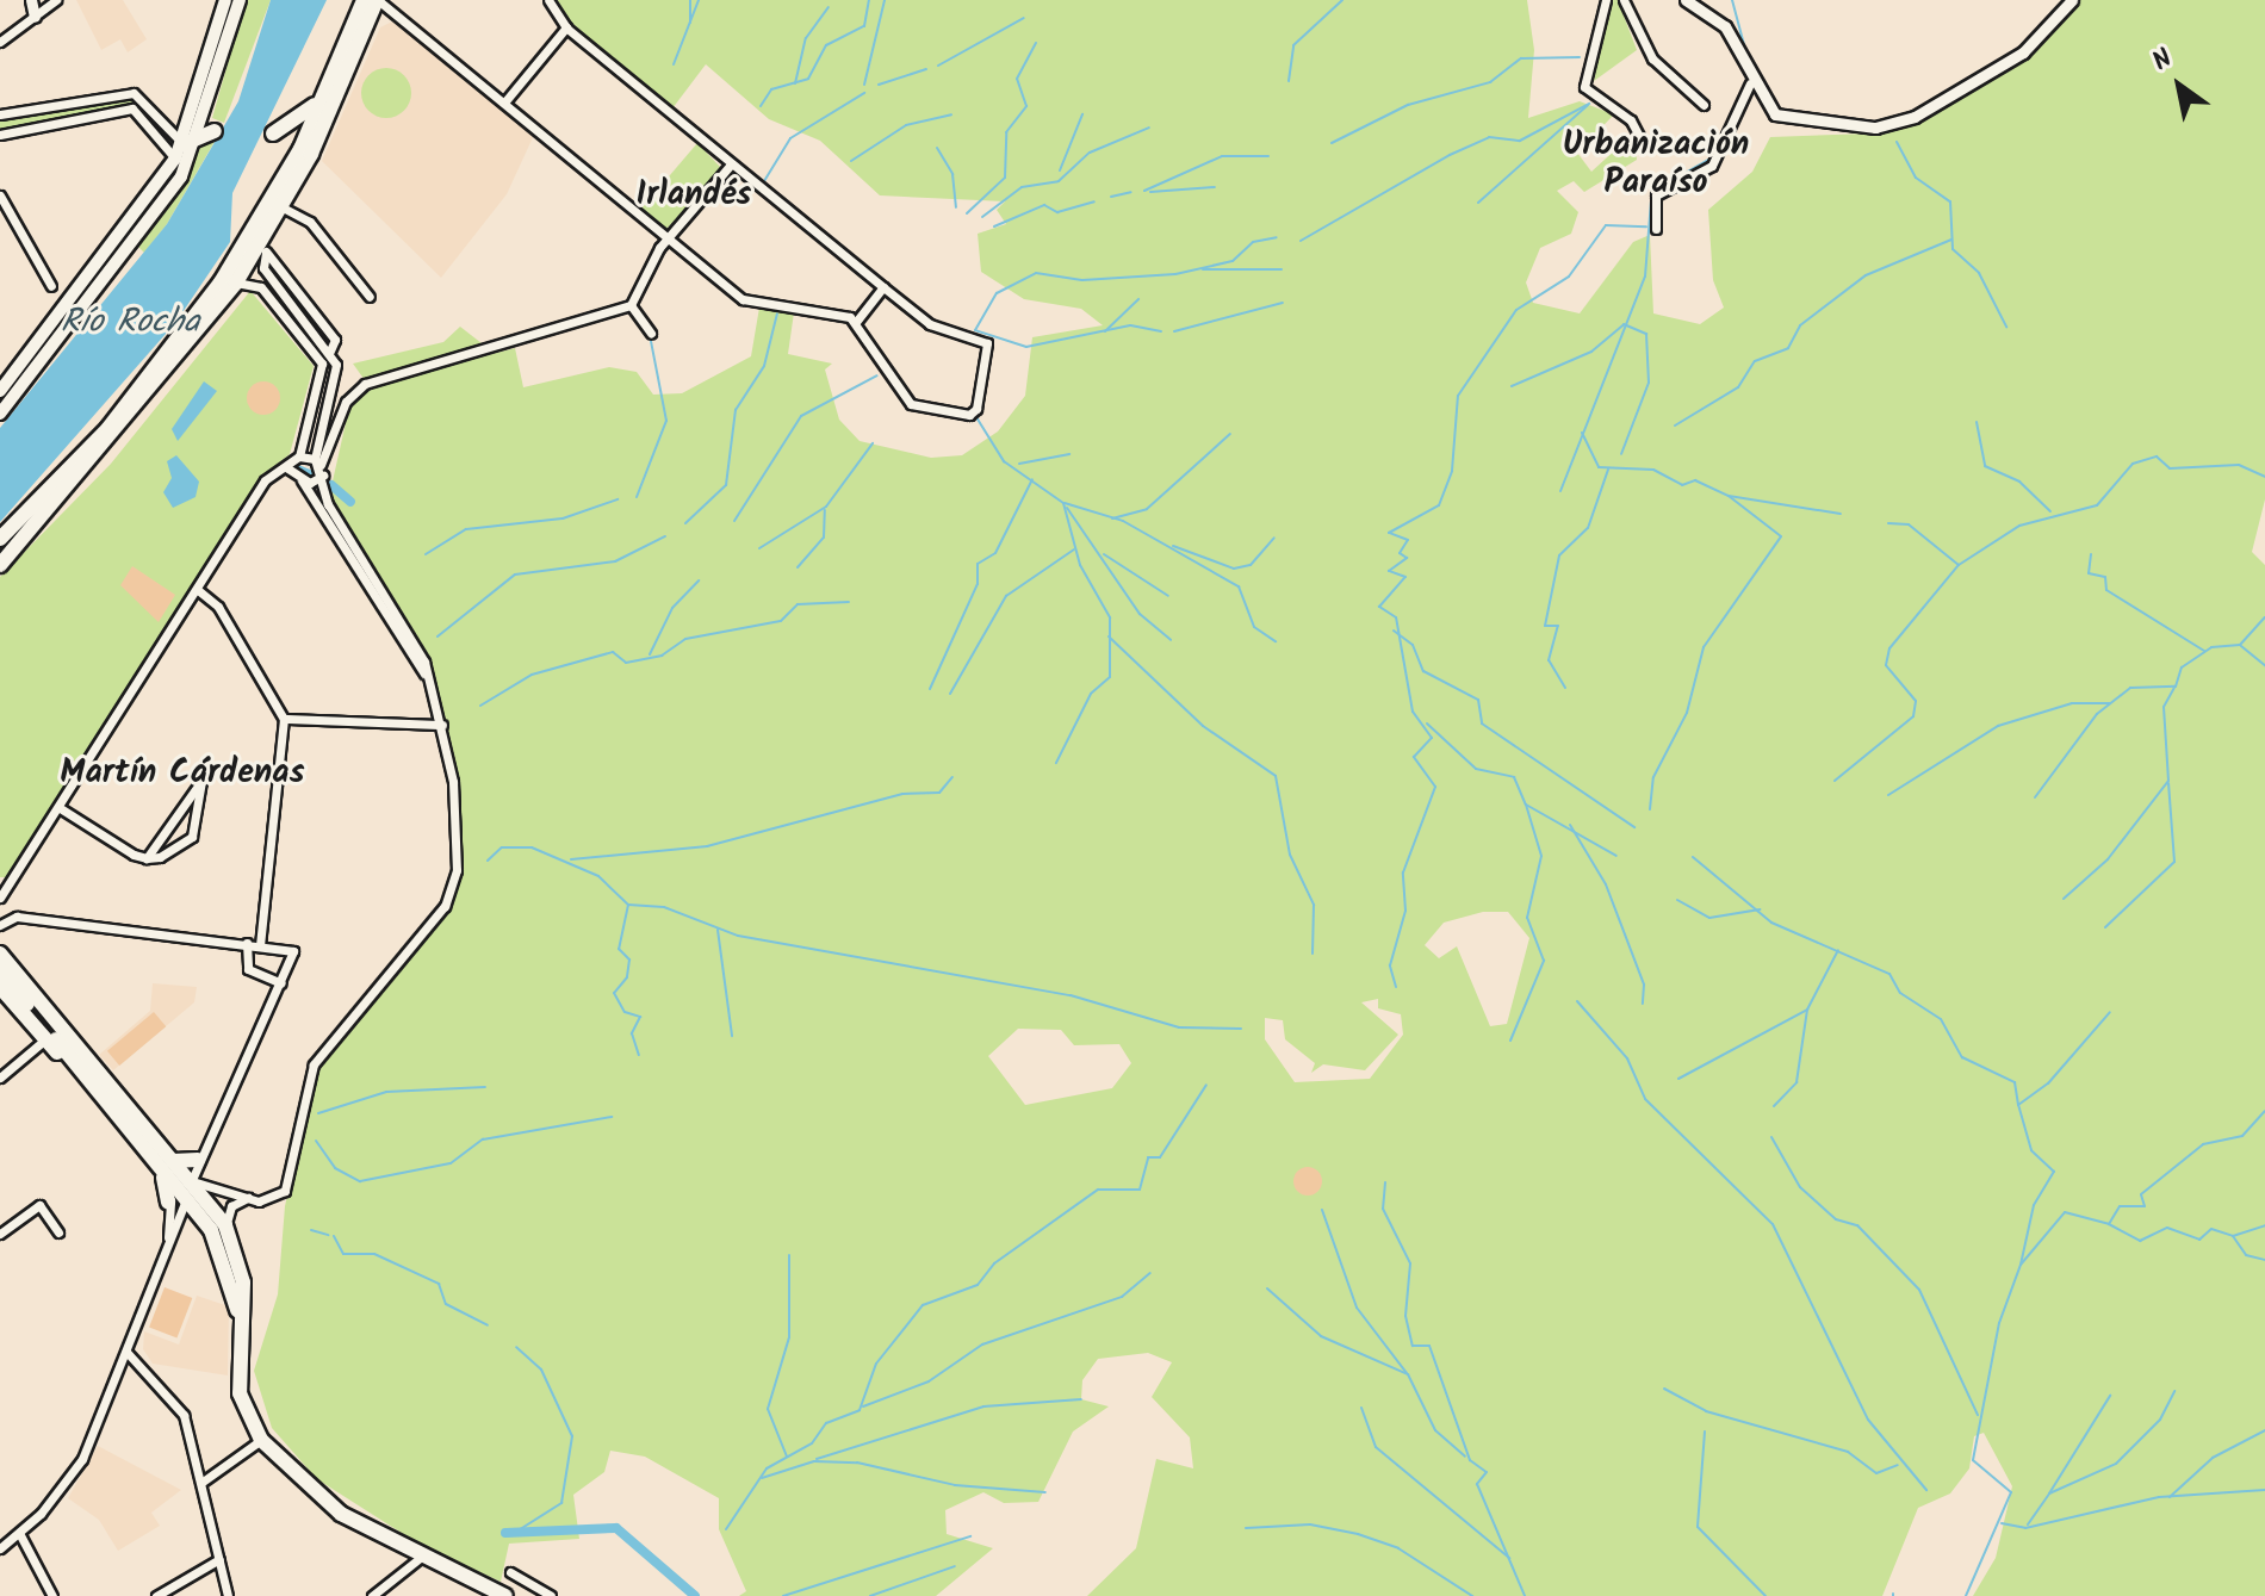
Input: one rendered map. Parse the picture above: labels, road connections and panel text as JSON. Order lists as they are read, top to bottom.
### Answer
{
  "districts": ["Urbanización Paraíso", "Irlandés", "Martín Cárdenas"],
  "water": ["Río Rocha"],
  "north": "top left"
}
